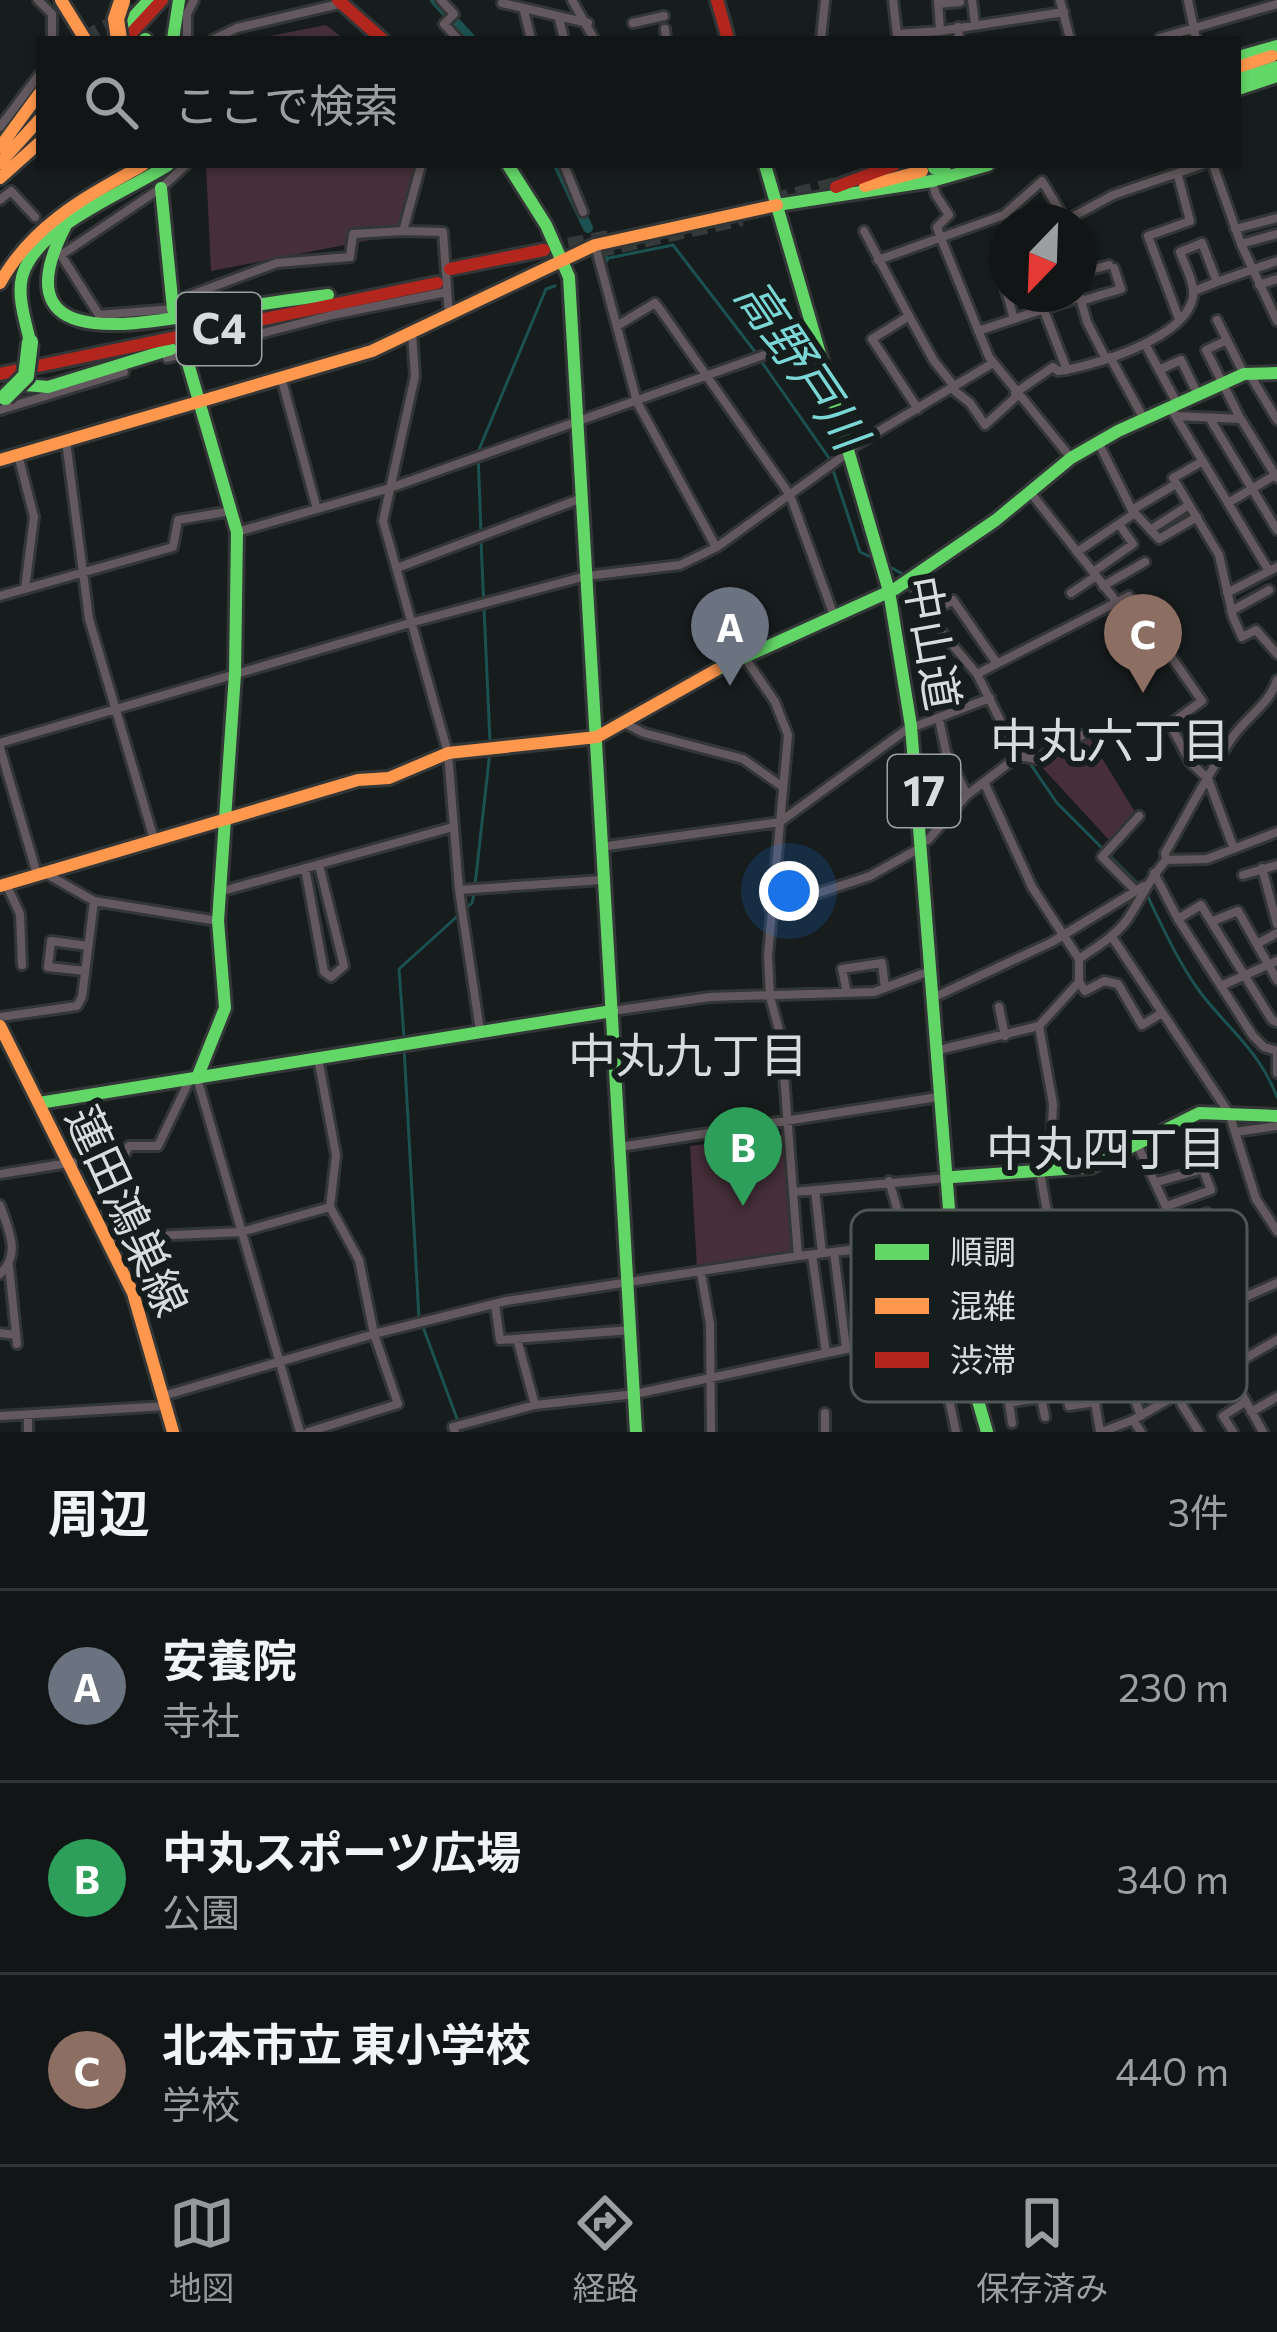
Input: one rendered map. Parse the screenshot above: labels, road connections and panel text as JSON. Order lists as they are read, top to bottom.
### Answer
{
  "streets": {
    "main road": [
      "C4",
      "中山道",
      "17",
      "蓮田鴻巣線"
    ]
  },
  "districts": ["中丸六丁目", "中丸九丁目", "中丸四丁目"],
  "water": ["高野戸川"],
  "legend": ["順調", "混雑", "渋滞"],
  "north": "bottom left",
  "page": {
    "search": "ここで検索",
    "pins": ["A", "C", "B"],
    "heading": ["周辺", "3件"],
    "list": [
      {
        "mark": "A",
        "name": "安養院",
        "note": "寺社",
        "value": "230 m"
      },
      {
        "mark": "B",
        "name": "中丸スポーツ広場",
        "note": "公園",
        "value": "340 m"
      },
      {
        "mark": "C",
        "name": "北本市立 東小学校",
        "note": "学校",
        "value": "440 m"
      }
    ],
    "nav": ["地図", "経路", "保存済み"]
  }
}
